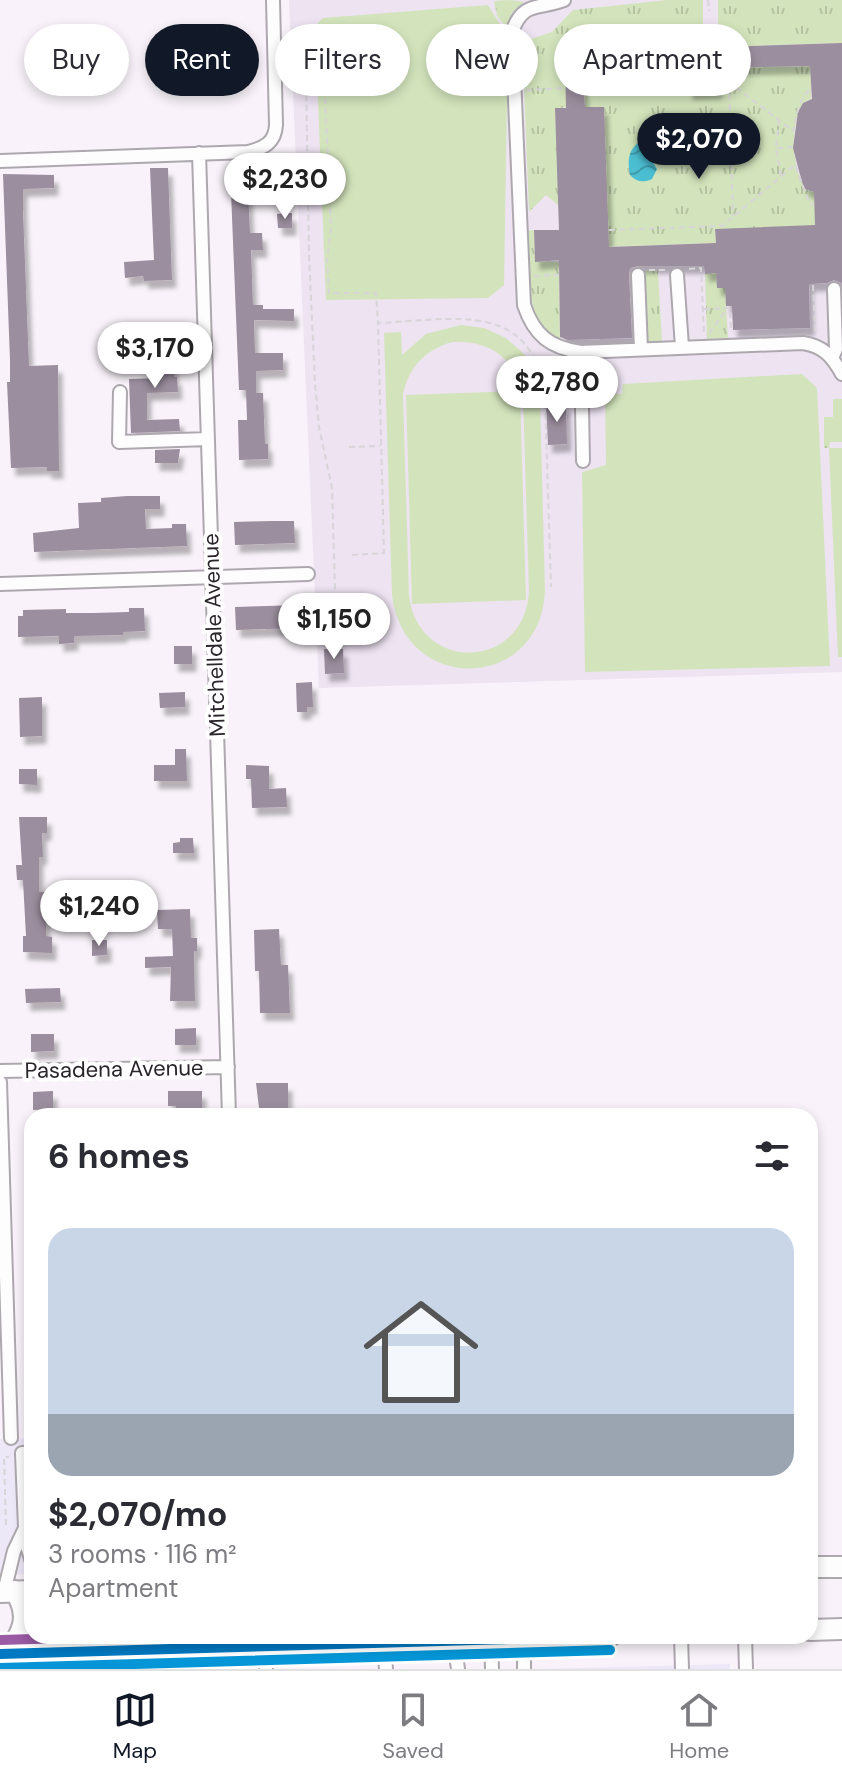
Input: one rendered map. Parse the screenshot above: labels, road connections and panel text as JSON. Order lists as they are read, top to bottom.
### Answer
{
  "streets": {
    "street": ["Mitchelldale Avenue", "Pasadena Avenue"]
  },
  "crossings": [
    ["Mitchelldale Avenue", "Pasadena Avenue"]
  ],
  "page": {
    "chip": [
      "Buy",
      "Rent",
      "Filters",
      "New",
      "Apartment"
    ],
    "price": [
      "$2,070",
      "$2,230",
      "$3,170",
      "$2,780",
      "$1,150",
      "$1,240"
    ],
    "heading": "6 homes",
    "list": [
      {
        "name": "$2,070/mo",
        "note": "3 rooms · 116 m² · Apartment"
      }
    ],
    "tabs": ["Map", "Saved", "Home"]
  }
}
